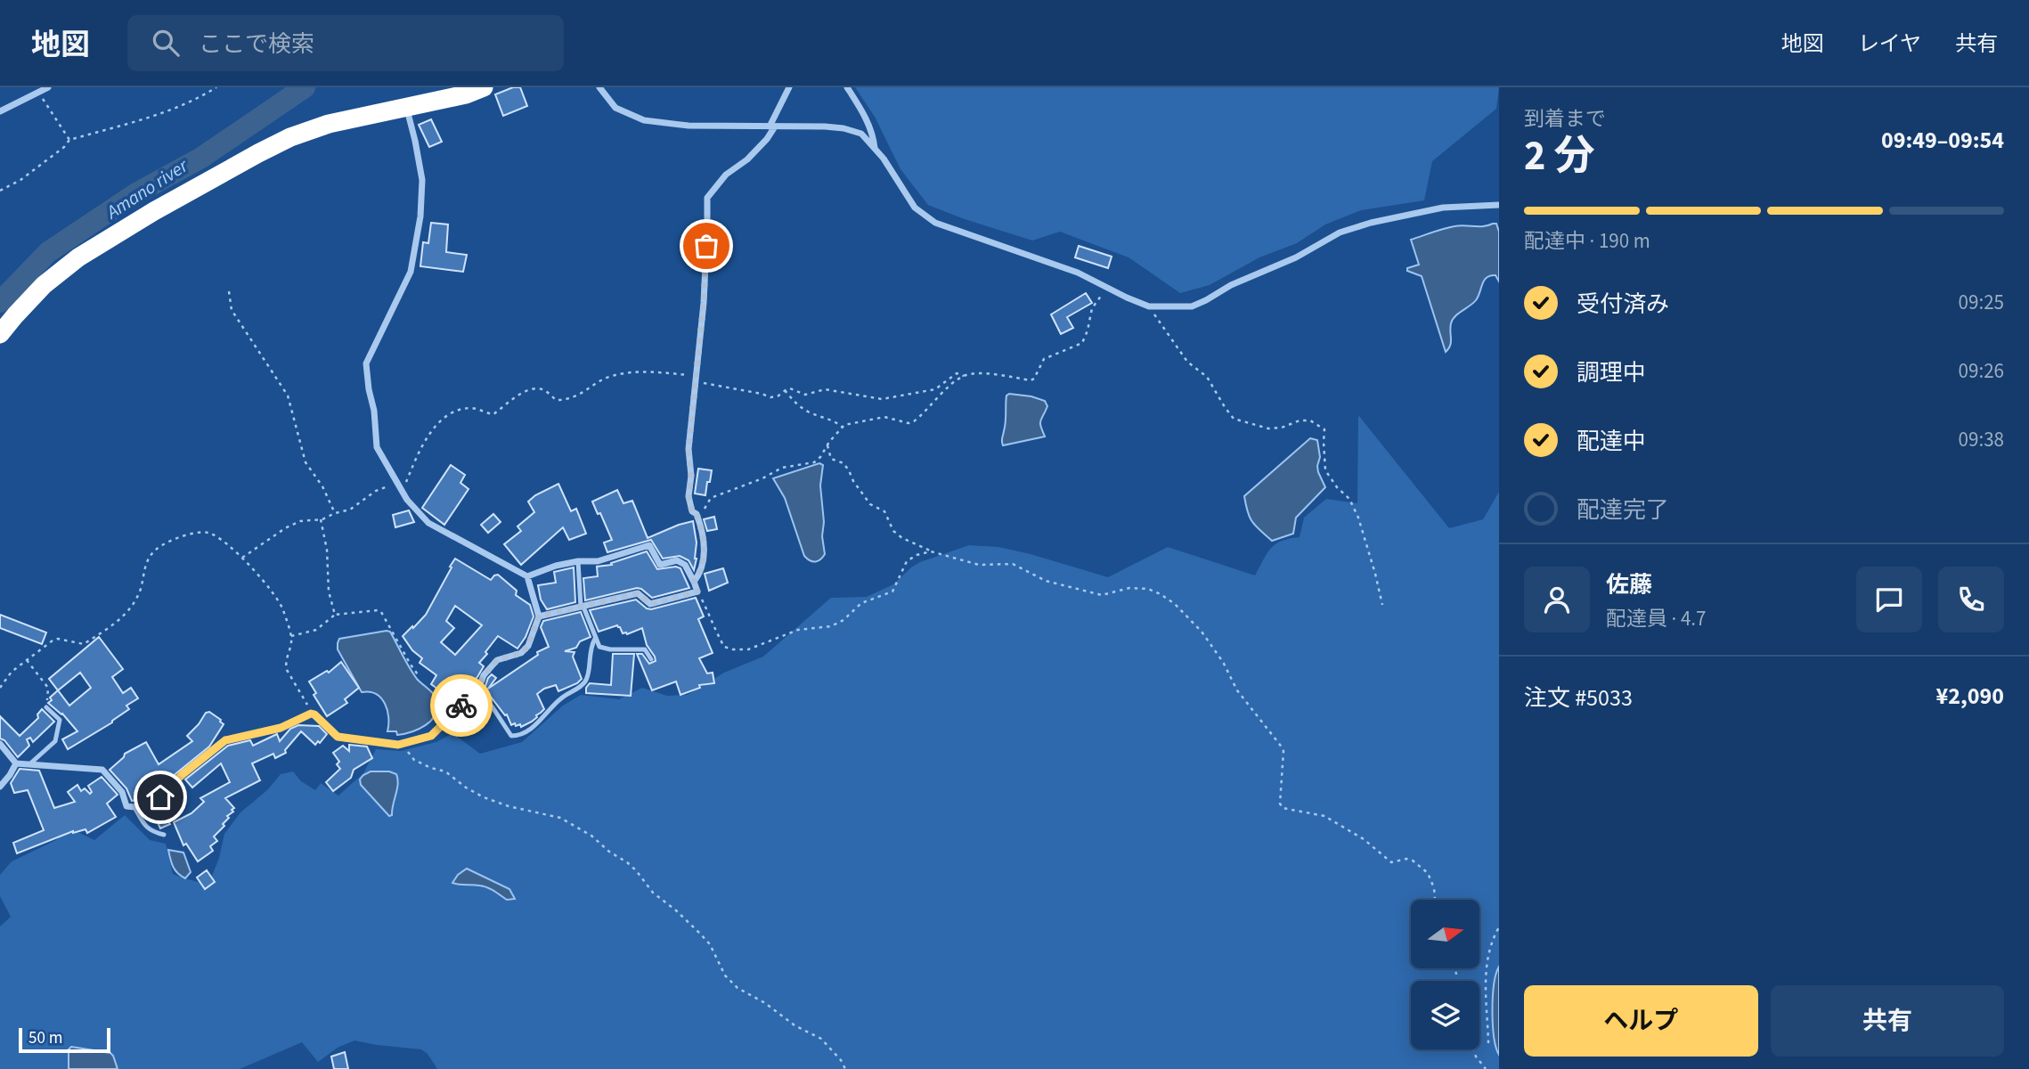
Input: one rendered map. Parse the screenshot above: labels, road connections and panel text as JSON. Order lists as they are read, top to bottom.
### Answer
{
  "water": ["Amano river"],
  "scale_bar": "50 m",
  "north": "right",
  "page": {
    "header": "地図",
    "search": "ここで検索",
    "nav": ["地図", "レイヤ", "共有"],
    "heading": ["2 分", "到着まで", "09:49–09:54"],
    "panel": [
      "佐藤",
      "配達員 · 4.7",
      "注文 #5033",
      "¥2,090"
    ],
    "bar": "配達中 · 190 m",
    "list": [
      ["受付済み", "09:25"],
      ["調理中", "09:26"],
      ["配達中", "09:38"],
      "配達完了"
    ],
    "buttons": ["ヘルプ", "共有"],
    "scale": "50 m"
  }
}
